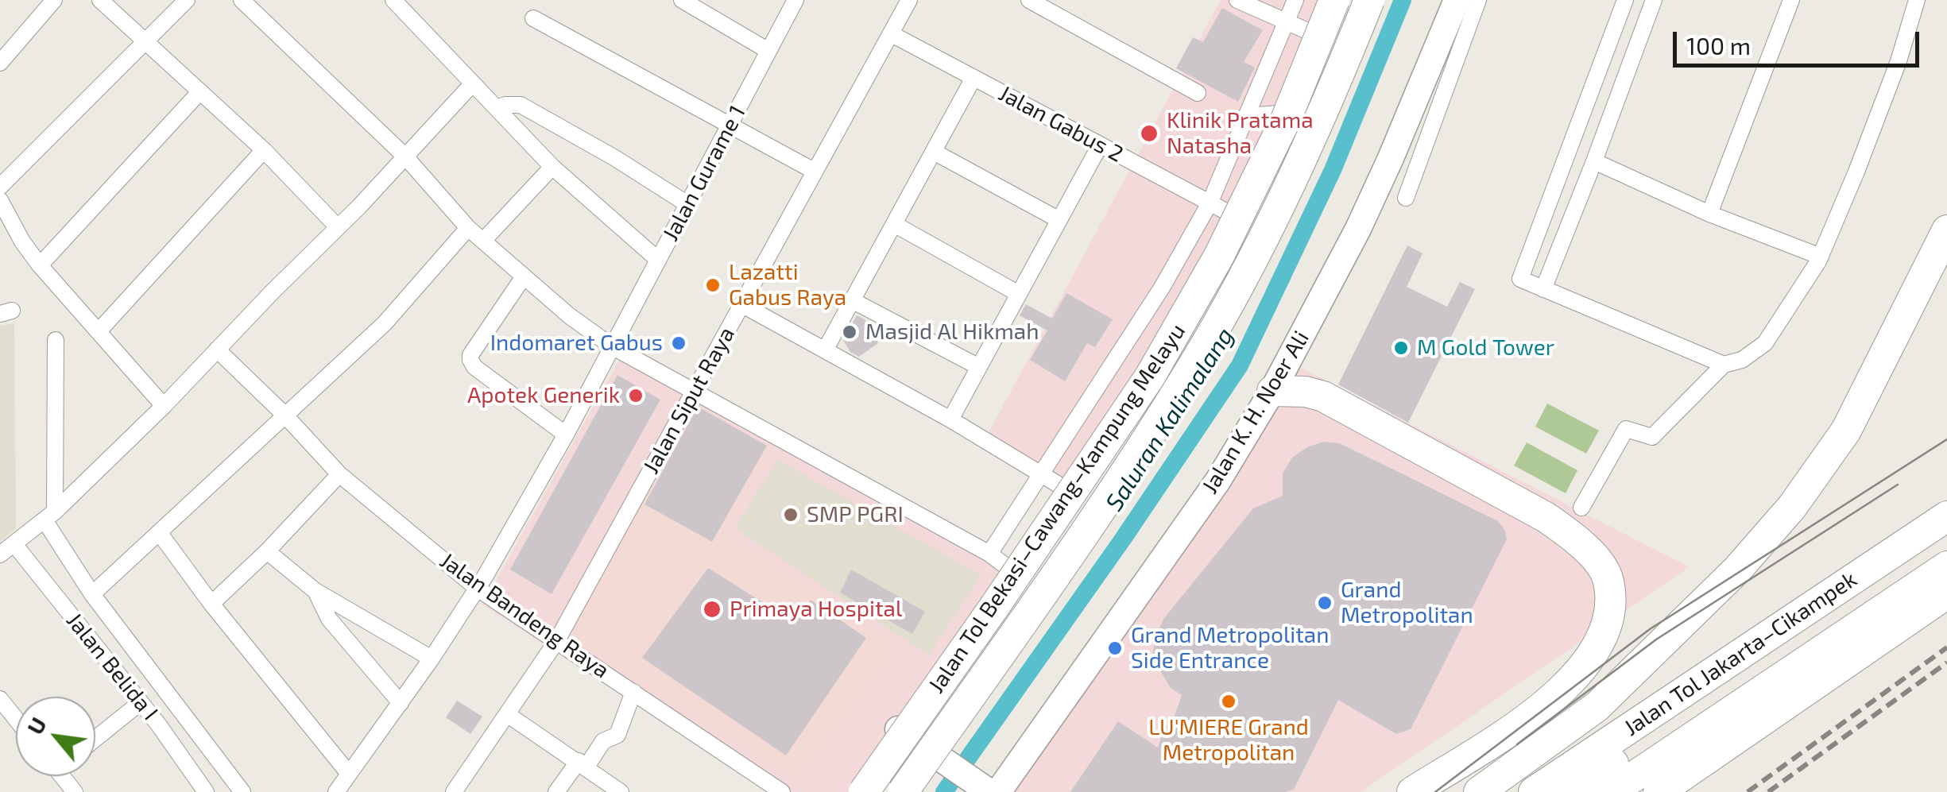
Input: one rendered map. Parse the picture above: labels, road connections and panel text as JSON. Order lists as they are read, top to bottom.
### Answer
{
  "streets": {
    "highway": ["Jalan Tol Bekasi–Cawang–Kampung Melayu", "Jalan Tol Jakarta–Cikampek"],
    "main road": ["Jalan K. H. Noer Ali"],
    "street": [
      "Jalan Gabus 2",
      "Jalan Gurame 1",
      "Jalan Siput Raya",
      "Jalan Bandeng Raya",
      "Jalan Belida I"
    ]
  },
  "crossings": [
    ["Jalan Gabus 2", "Jalan Siput Raya"],
    ["Jalan Gurame 1", "Jalan Bandeng Raya"],
    ["Jalan Siput Raya", "Jalan Bandeng Raya"]
  ],
  "water": ["Saluran Kalimalang"],
  "places": [
    "Klinik Pratama Natasha",
    "Lazatti Gabus Raya",
    "Masjid Al Hikmah",
    "Indomaret Gabus",
    "M Gold Tower",
    "Apotek Generik",
    "SMP PGRI",
    "Grand Metropolitan",
    "Primaya Hospital",
    "Grand Metropolitan Side Entrance",
    "LU'MIERE Grand Metropolitan"
  ],
  "scale_bar": "100 m",
  "north": "top left"
}
